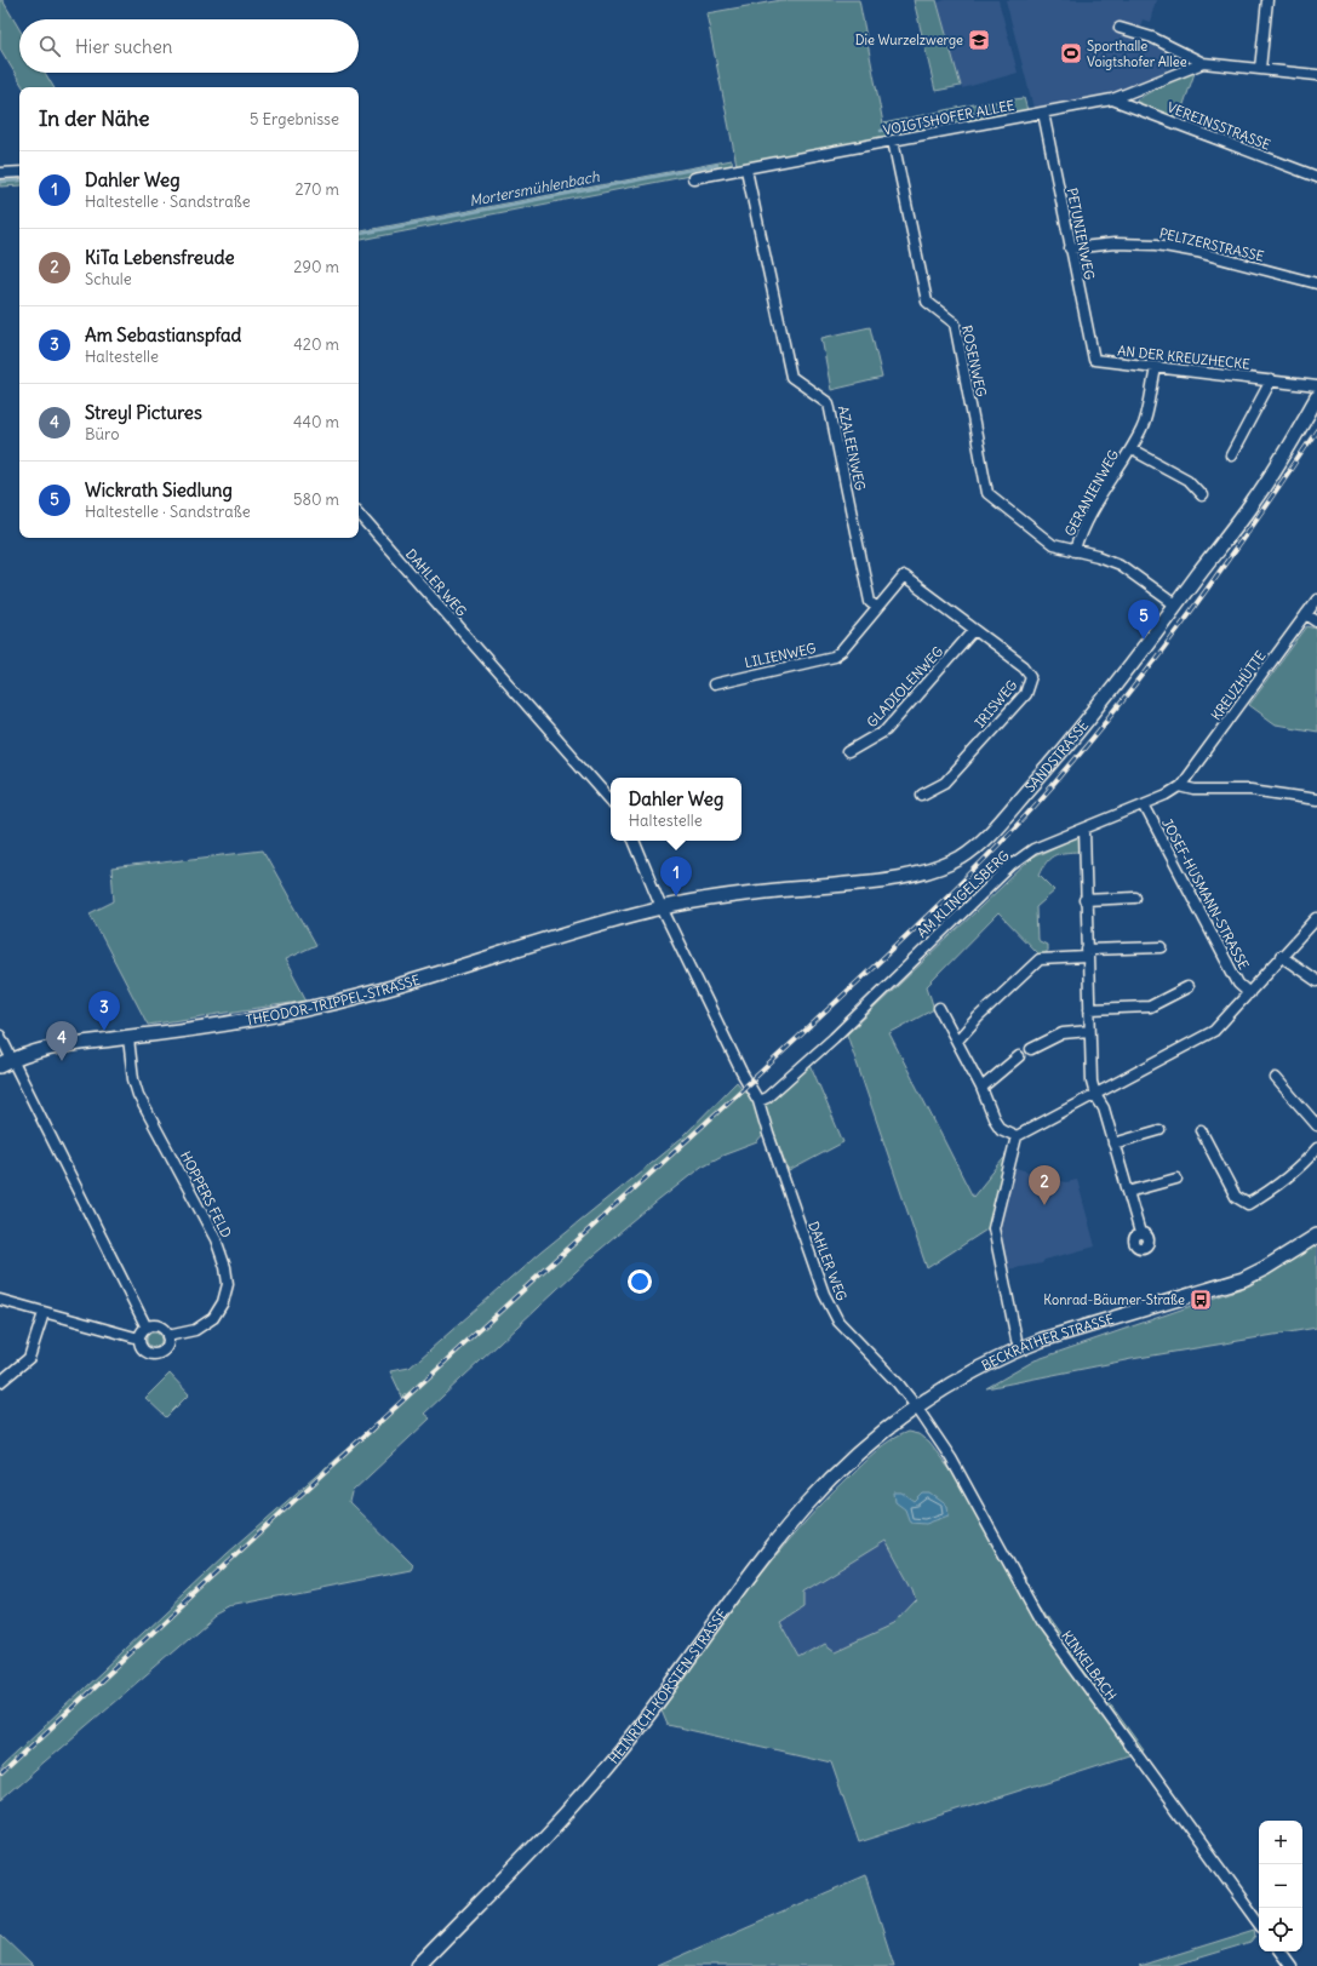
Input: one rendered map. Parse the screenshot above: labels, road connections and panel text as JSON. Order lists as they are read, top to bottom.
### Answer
{
  "streets": {
    "main road": [
      "SANDSTRASSE",
      "THEODOR-TRIPPEL-STRASSE",
      "BECKRATHER STRASSE",
      "HEINRICH-KORSTEN-STRASSE"
    ],
    "street": [
      "VOIGTSHOFER ALLEE",
      "VEREINSSTRASSE",
      "PETUNIENWEG",
      "PELTZERSTRASSE",
      "AN DER KREUZHECKE",
      "ROSENWEG",
      "AZALEENWEG",
      "GERANIENWEG",
      "DAHLER WEG",
      "LILIENWEG",
      "KREUZHÜTTE",
      "GLADIOLENWEG",
      "IRISWEG",
      "AM KLINGELSBERG",
      "JOSEF-HUSMANN-STRASSE",
      "HOPPERS FELD",
      "KINKELBACH"
    ]
  },
  "crossings": [
    ["VOIGTSHOFER ALLEE", "VEREINSSTRASSE"],
    ["VOIGTSHOFER ALLEE", "PETUNIENWEG"],
    ["VOIGTSHOFER ALLEE", "ROSENWEG"],
    ["VOIGTSHOFER ALLEE", "AZALEENWEG"],
    ["PETUNIENWEG", "PELTZERSTRASSE"],
    ["PETUNIENWEG", "AN DER KREUZHECKE"],
    ["AN DER KREUZHECKE", "GERANIENWEG"],
    ["ROSENWEG", "GERANIENWEG"],
    ["AZALEENWEG", "LILIENWEG"],
    ["DAHLER WEG", "SANDSTRASSE"],
    ["DAHLER WEG", "AM KLINGELSBERG"],
    ["DAHLER WEG", "THEODOR-TRIPPEL-STRASSE"],
    ["DAHLER WEG", "BECKRATHER STRASSE"],
    ["DAHLER WEG", "KINKELBACH"],
    ["DAHLER WEG", "HEINRICH-KORSTEN-STRASSE"],
    ["LILIENWEG", "IRISWEG"],
    ["KREUZHÜTTE", "AM KLINGELSBERG"],
    ["GLADIOLENWEG", "IRISWEG"],
    ["SANDSTRASSE", "THEODOR-TRIPPEL-STRASSE"],
    ["AM KLINGELSBERG", "JOSEF-HUSMANN-STRASSE"],
    ["THEODOR-TRIPPEL-STRASSE", "HOPPERS FELD"],
    ["BECKRATHER STRASSE", "KINKELBACH"],
    ["BECKRATHER STRASSE", "HEINRICH-KORSTEN-STRASSE"],
    ["KINKELBACH", "HEINRICH-KORSTEN-STRASSE"]
  ],
  "water": ["Mortersmühlenbach"],
  "places": {
    "school or university": ["Die Wurzelzwerge"],
    "sports": ["Sporthalle Voigtshofer Allee"],
    "bus stop": ["Konrad-Bäumer-Straße"]
  },
  "page": {
    "search": "Hier suchen",
    "heading": ["In der Nähe", "5 Ergebnisse"],
    "list": [
      {
        "mark": "1",
        "name": "Dahler Weg",
        "note": "Haltestelle · Sandstraße",
        "value": "270 m"
      },
      {
        "mark": "2",
        "name": "KiTa Lebensfreude",
        "note": "Schule",
        "value": "290 m"
      },
      {
        "mark": "3",
        "name": "Am Sebastianspfad",
        "note": "Haltestelle",
        "value": "420 m"
      },
      {
        "mark": "4",
        "name": "Streyl Pictures",
        "note": "Büro",
        "value": "440 m"
      },
      {
        "mark": "5",
        "name": "Wickrath Siedlung",
        "note": "Haltestelle · Sandstraße",
        "value": "580 m"
      }
    ],
    "pins": [
      "5",
      "1",
      "3",
      "4",
      "2"
    ],
    "popup": ["Dahler Weg", "Haltestelle"],
    "map_buttons": ["+", "−"]
  }
}
